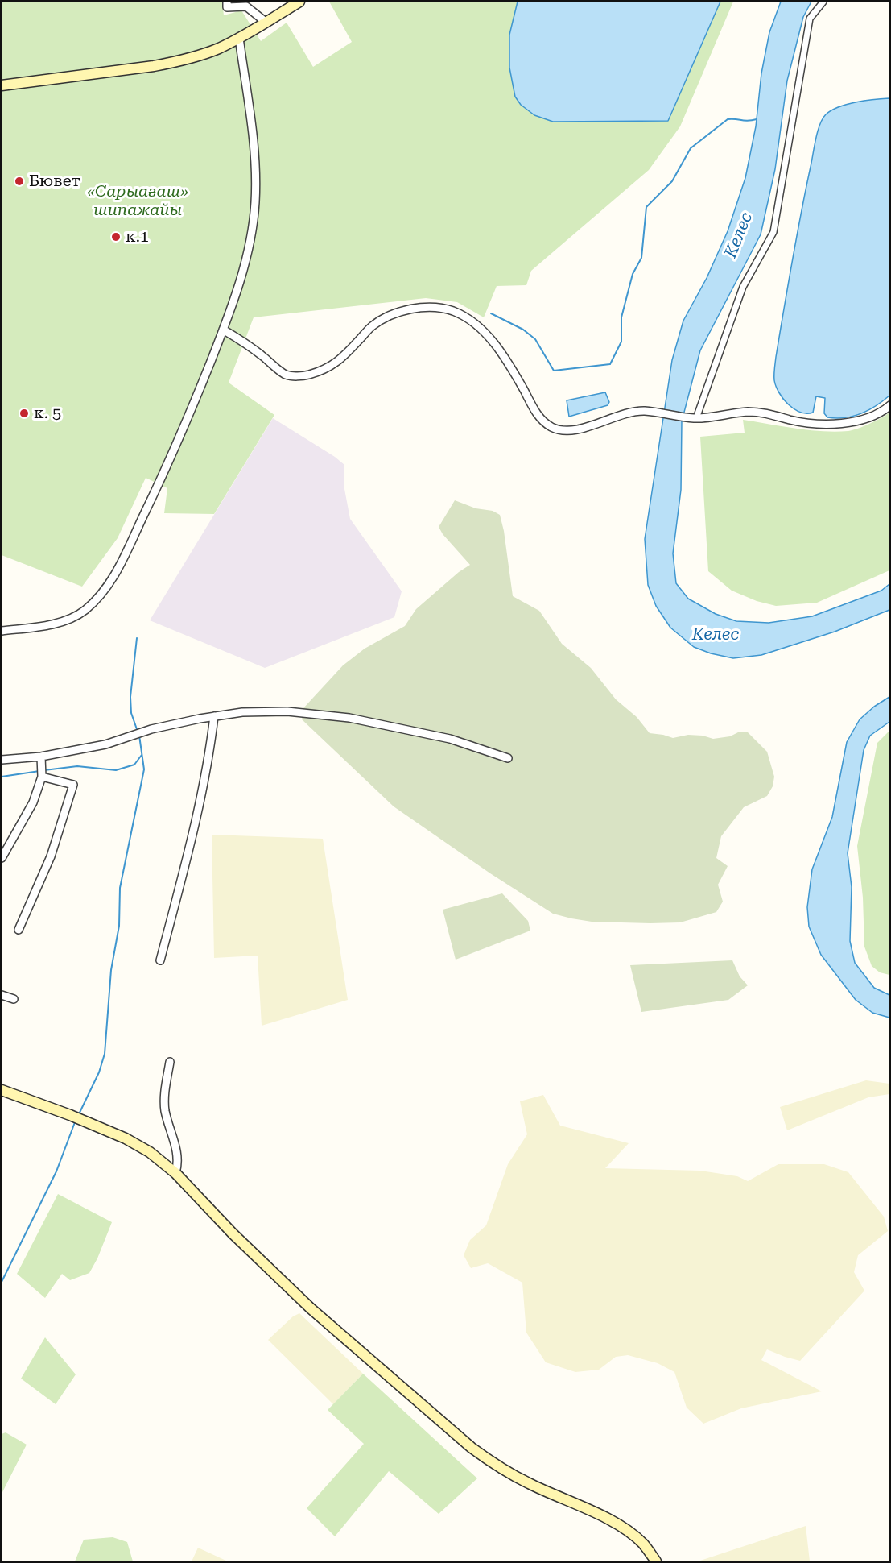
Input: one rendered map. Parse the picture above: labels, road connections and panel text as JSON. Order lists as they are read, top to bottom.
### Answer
{
  "water": ["Келес"],
  "parks": ["«Сарыағаш» шипажайы"],
  "places": ["Бювет", "к.1", "к. 5"]
}
